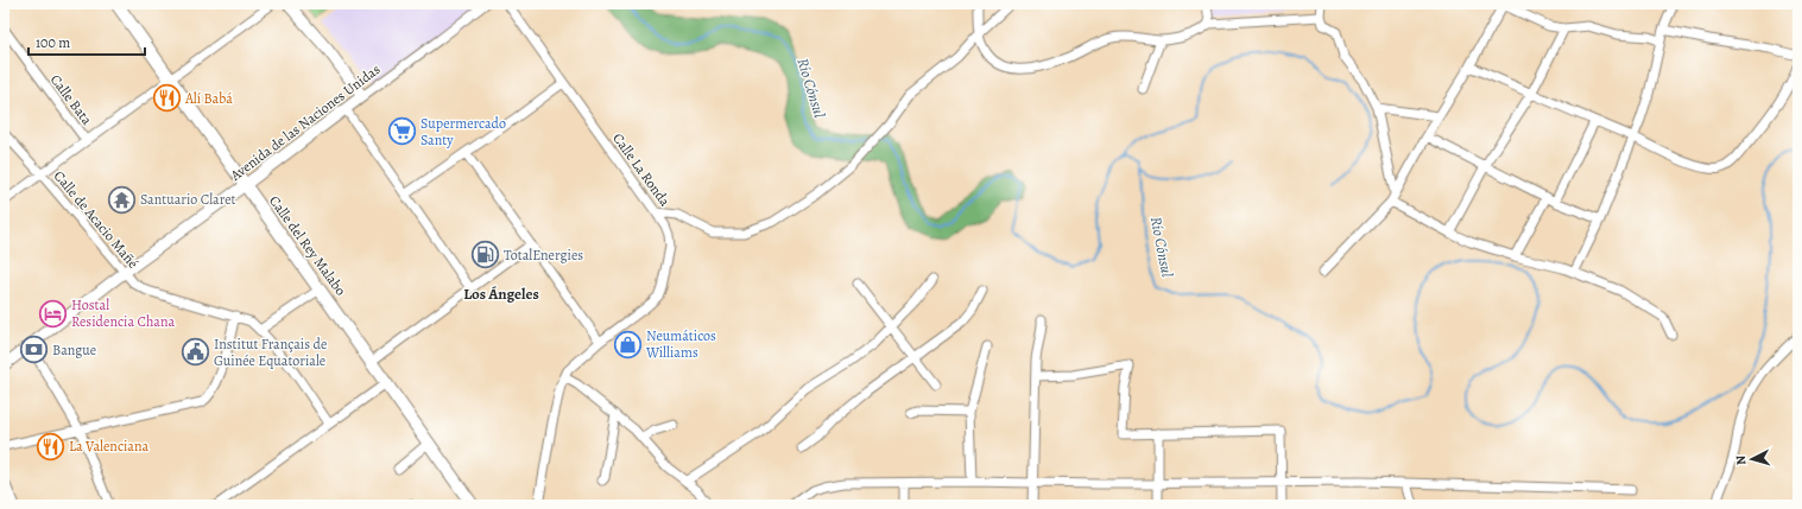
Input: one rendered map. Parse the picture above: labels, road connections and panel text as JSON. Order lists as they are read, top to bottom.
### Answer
{
  "streets": {
    "main road": ["Calle del Rey Malabo"],
    "street": [
      "Calle Bata",
      "Avenida de las Naciones Unidas",
      "Calle La Ronda",
      "Calle de Acacio Mañé"
    ]
  },
  "crossings": [
    ["Avenida de las Naciones Unidas", "Calle de Acacio Mañé"],
    ["Avenida de las Naciones Unidas", "Calle del Rey Malabo"]
  ],
  "districts": ["Los Ángeles"],
  "water": ["Río Cónsul"],
  "places": {
    "restaurant": ["Alí Babá", "La Valenciana"],
    "supermarket": ["Supermercado Santy"],
    "temple": ["Santuario Claret"],
    "fuel station": ["TotalEnergies"],
    "hotel": ["Hostal Residencia Chana"],
    "shop": ["Neumáticos Williams"],
    "bank": ["Bangue"],
    "public building": ["Institut Français de Guinée Equatoriale"]
  },
  "scale_bar": "100 m",
  "north": "left"
}
